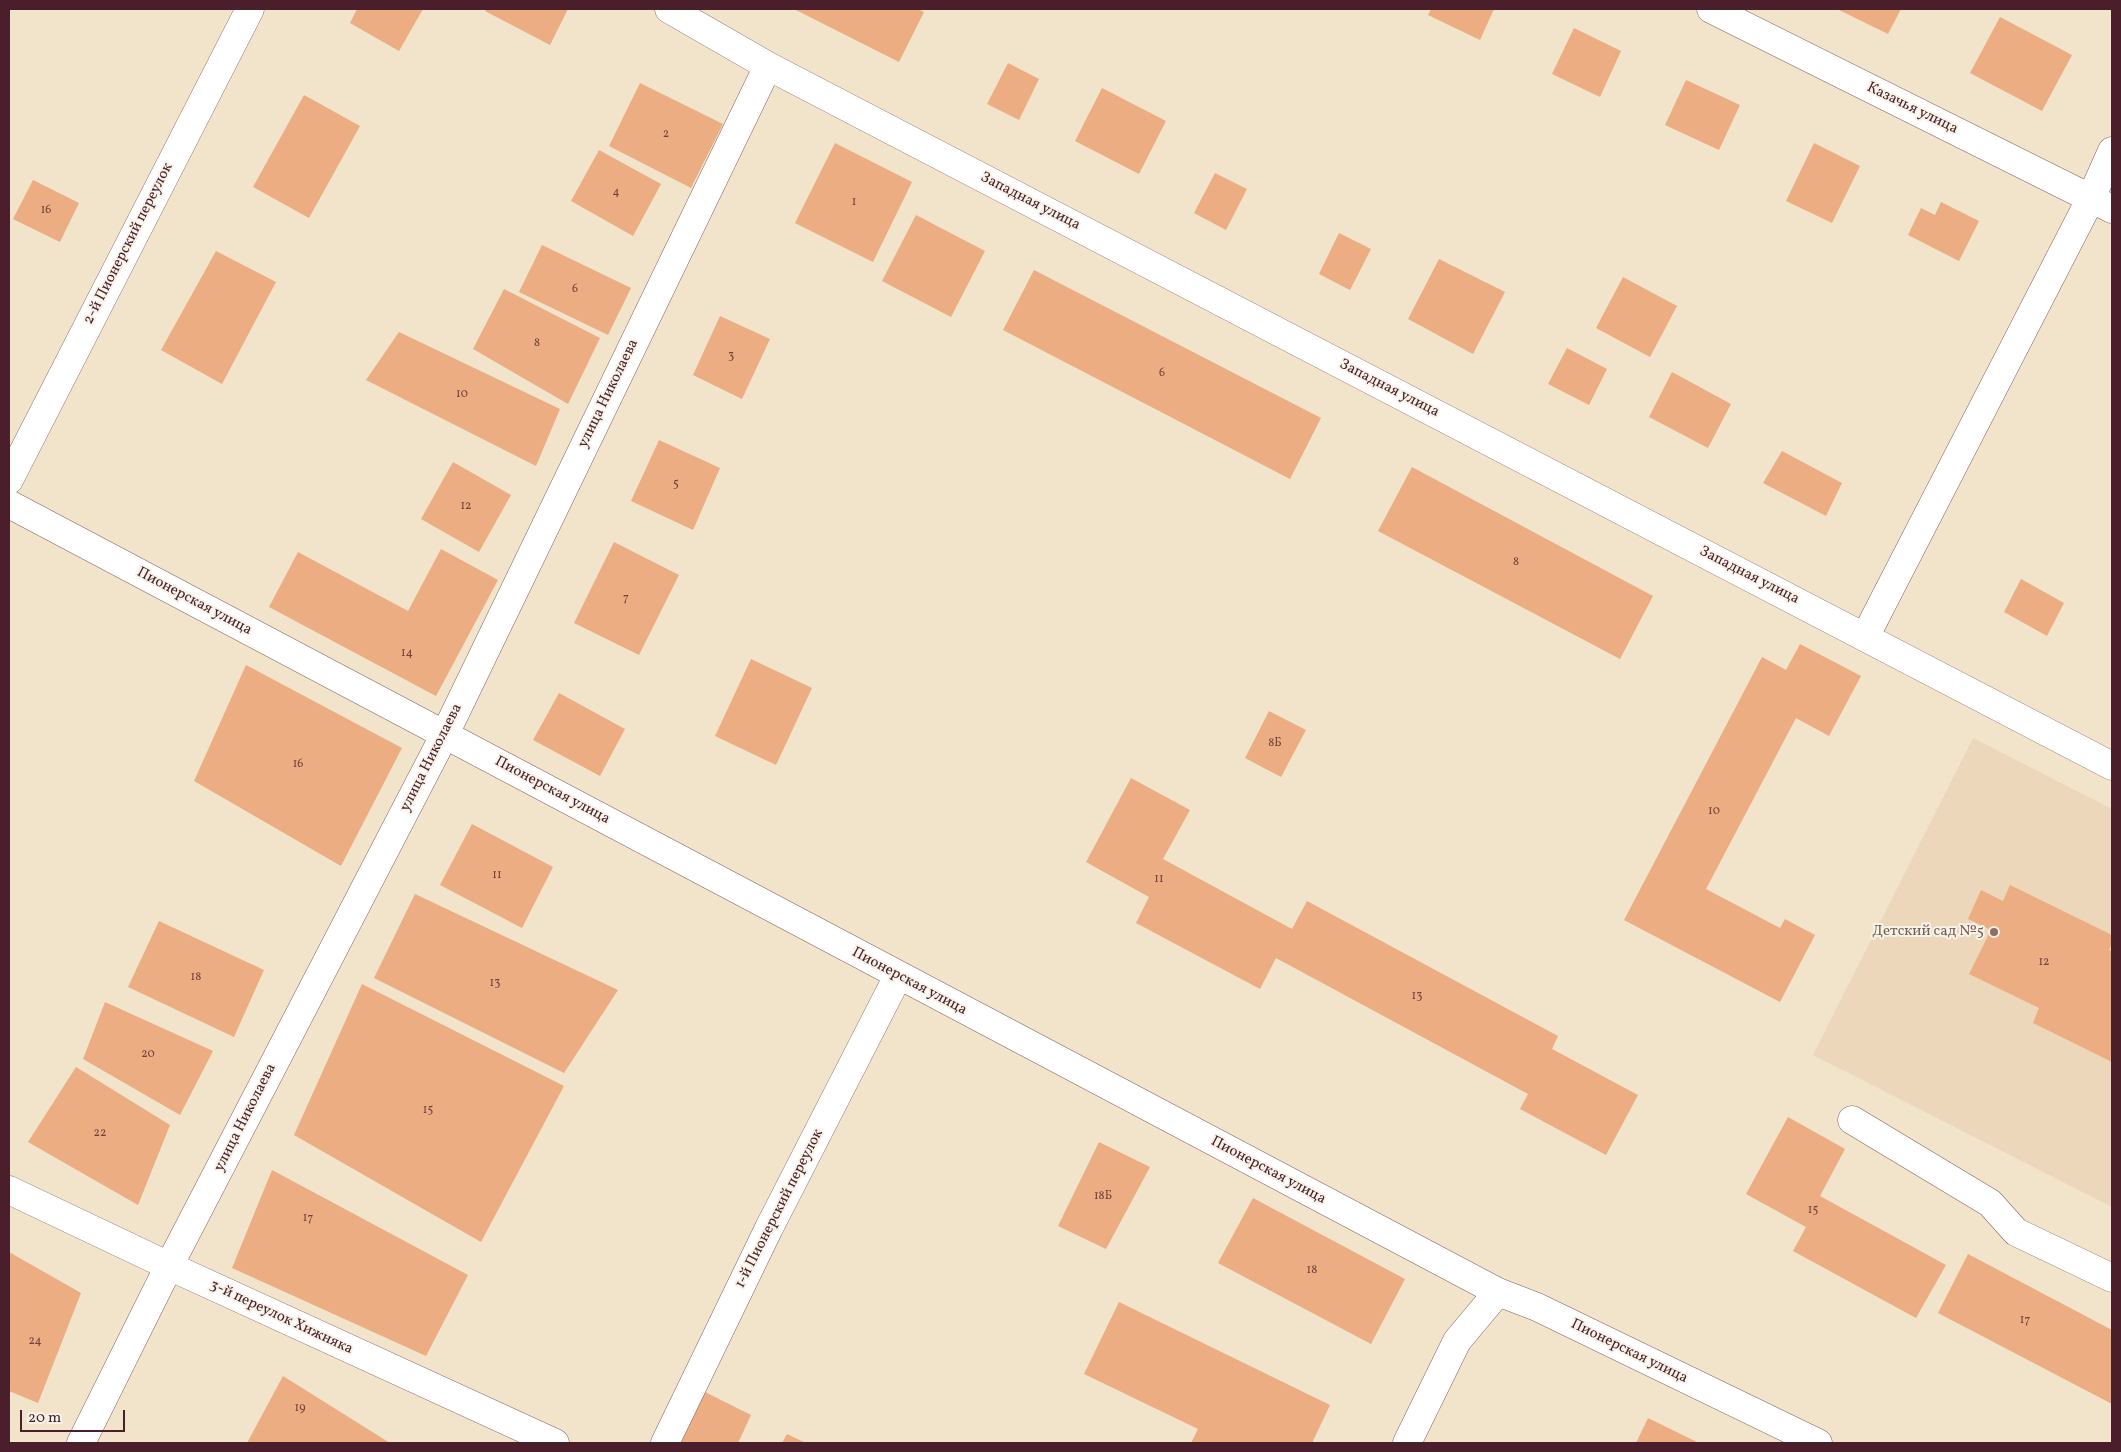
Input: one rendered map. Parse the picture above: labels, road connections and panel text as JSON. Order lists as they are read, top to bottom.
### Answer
{
  "streets": {
    "street": [
      "Казачья улица",
      "Западная улица",
      "2-й Пионерский переулок",
      "улица Николаева",
      "Пионерская улица",
      "1-й Пионерский переулок",
      "3-й переулок Хижняка"
    ]
  },
  "crossings": [
    ["Западная улица", "улица Николаева"],
    ["улица Николаева", "Пионерская улица"],
    ["улица Николаева", "3-й переулок Хижняка"],
    ["Пионерская улица", "1-й Пионерский переулок"]
  ],
  "places": ["Детский сад №5"],
  "house_numbers": [
    "2",
    "4",
    "1",
    "16",
    "6",
    "8",
    "3",
    "6",
    "10",
    "5",
    "12",
    "8",
    "7",
    "14",
    "8Б",
    "16",
    "10",
    "11",
    "11",
    "12",
    "18",
    "13",
    "13",
    "20",
    "15",
    "22",
    "18Б",
    "15",
    "17",
    "18",
    "17",
    "24",
    "19"
  ],
  "scale_bar": "20 m"
}
